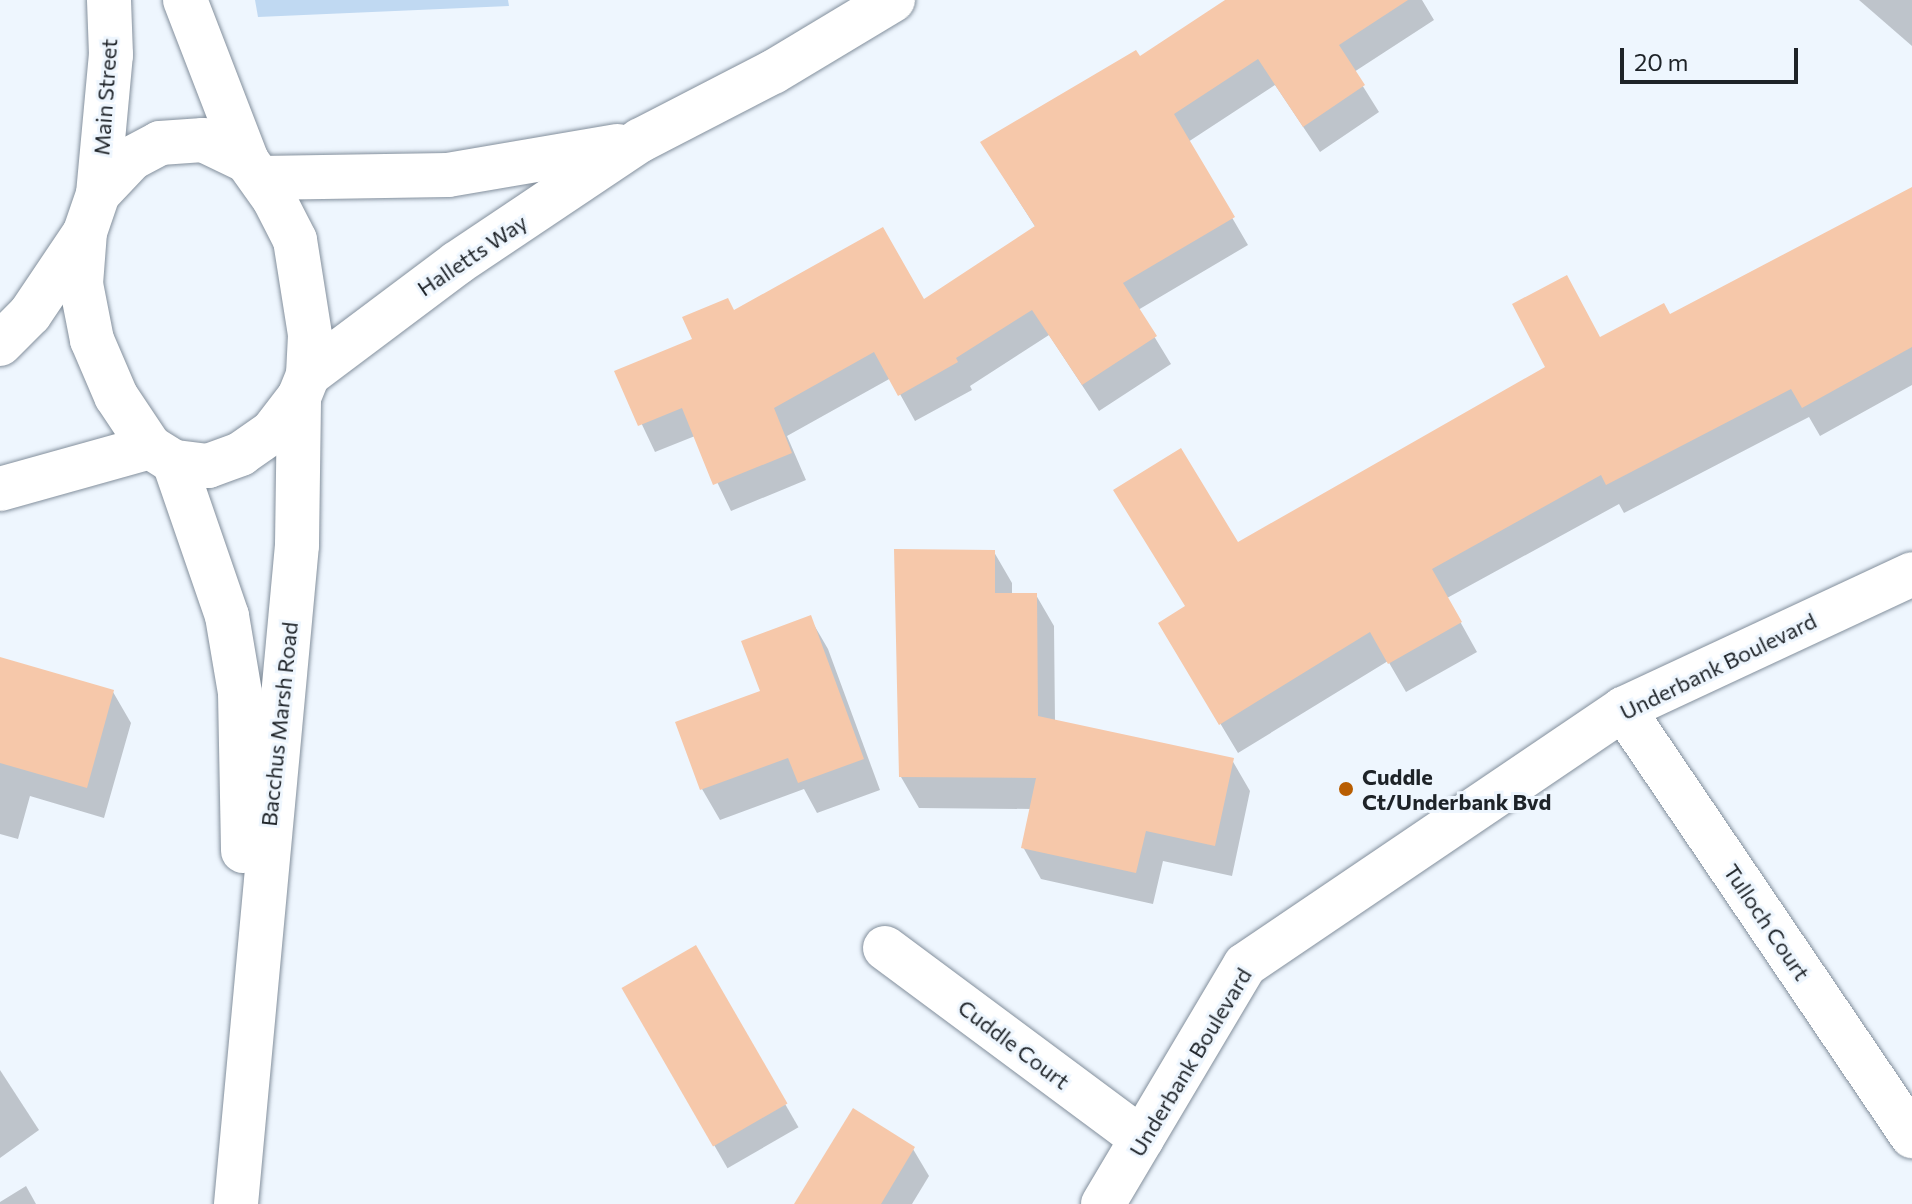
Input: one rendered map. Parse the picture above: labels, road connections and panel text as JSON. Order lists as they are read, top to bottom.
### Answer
{
  "streets": {
    "street": [
      "Main Street",
      "Halletts Way",
      "Underbank Boulevard",
      "Bacchus Marsh Road",
      "Tulloch Court",
      "Cuddle Court"
    ]
  },
  "crossings": [
    ["Main Street", "Halletts Way"],
    ["Main Street", "Bacchus Marsh Road"],
    ["Halletts Way", "Bacchus Marsh Road"],
    ["Underbank Boulevard", "Tulloch Court"],
    ["Underbank Boulevard", "Cuddle Court"]
  ],
  "places": ["Cuddle Ct/Underbank Bvd"],
  "scale_bar": "20 m"
}
